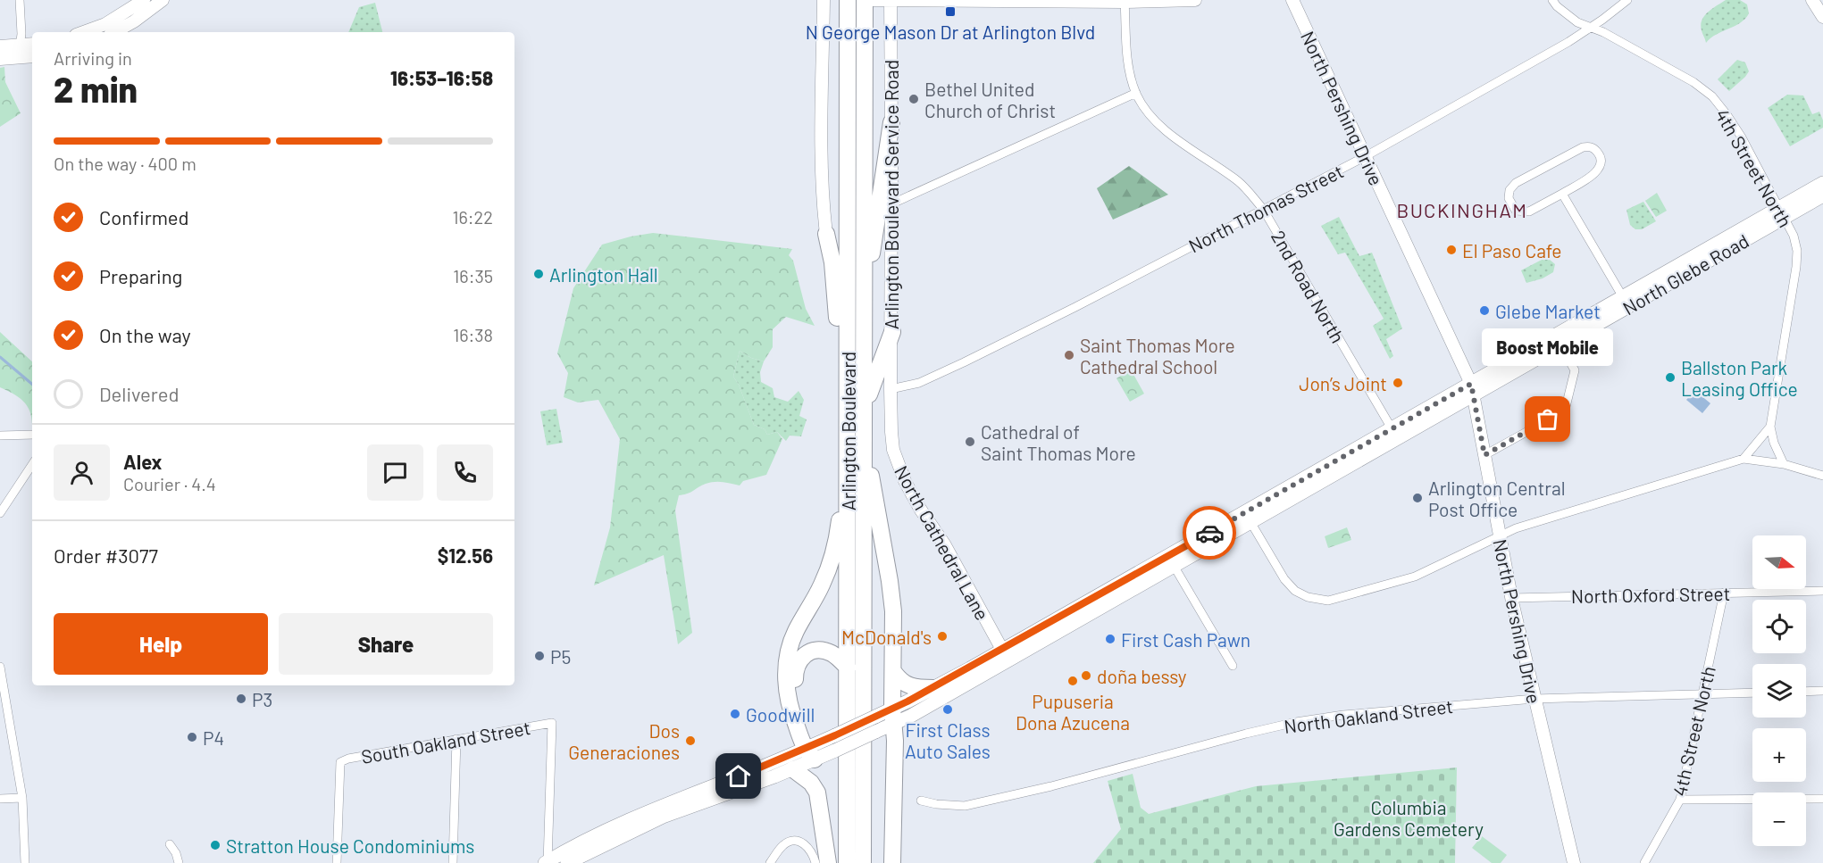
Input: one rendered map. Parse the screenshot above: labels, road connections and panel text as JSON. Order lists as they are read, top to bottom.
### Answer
{
  "streets": {
    "highway": ["Arlington Boulevard"],
    "main road": ["North Glebe Road"],
    "street": [
      "North Pershing Drive",
      "4th Street North",
      "Arlington Boulevard Service Road",
      "North Thomas Street",
      "2nd Road North",
      "North Cathedral Lane",
      "North Oxford Street",
      "North Oakland Street",
      "South Oakland Street"
    ]
  },
  "crossings": [
    ["North Pershing Drive", "North Thomas Street"],
    ["North Pershing Drive", "North Glebe Road"],
    ["North Pershing Drive", "North Oxford Street"],
    ["North Pershing Drive", "North Oakland Street"],
    ["4th Street North", "North Thomas Street"],
    ["4th Street North", "North Glebe Road"],
    ["4th Street North", "North Oxford Street"],
    ["4th Street North", "North Oakland Street"],
    ["Arlington Boulevard Service Road", "North Thomas Street"],
    ["Arlington Boulevard Service Road", "North Cathedral Lane"],
    ["North Thomas Street", "2nd Road North"],
    ["North Thomas Street", "North Cathedral Lane"],
    ["North Glebe Road", "2nd Road North"],
    ["North Glebe Road", "North Cathedral Lane"]
  ],
  "districts": ["BUCKINGHAM"],
  "parks": ["Columbia Gardens Cemetery"],
  "places": {
    "transit": ["N George Mason Dr at Arlington Blvd"],
    "other": [
      "Bethel United Church of Christ",
      "El Paso Cafe",
      "Arlington Hall",
      "Glebe Market",
      "Saint Thomas More Cathedral School",
      "Ballston Park Leasing Office",
      "Jon’s Joint",
      "Boost Mobile",
      "Cathedral of Saint Thomas More",
      "Arlington Central Post Office",
      "McDonald's",
      "First Cash Pawn",
      "P5",
      "doña bessy",
      "Pupuseria Dona Azucena",
      "P3",
      "First Class Auto Sales",
      "Goodwill",
      "P4",
      "Dos Generaciones",
      "Stratton House Condominiums"
    ]
  },
  "north": "right",
  "page": {
    "heading": ["2 min", "Arriving in", "16:53–16:58"],
    "panel": [
      "Alex",
      "Courier · 4.4",
      "Order #3077",
      "$12.56"
    ],
    "bar": "On the way · 400 m",
    "list": [
      ["Confirmed", "16:22"],
      ["Preparing", "16:35"],
      ["On the way", "16:38"],
      "Delivered"
    ],
    "bubble": "Boost Mobile",
    "map_buttons": ["+", "−"],
    "buttons": ["Help", "Share"]
  }
}
